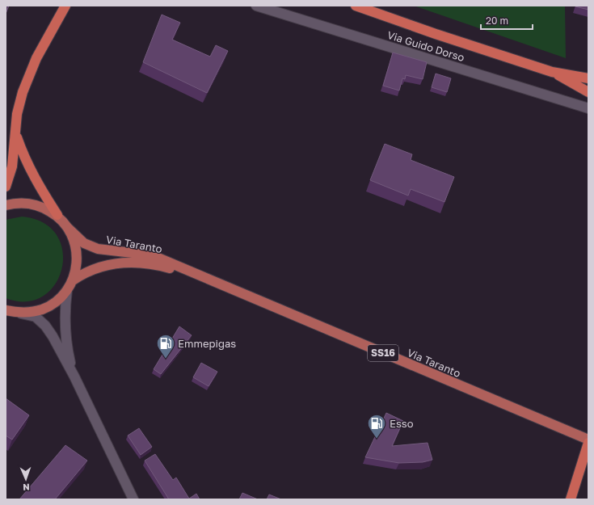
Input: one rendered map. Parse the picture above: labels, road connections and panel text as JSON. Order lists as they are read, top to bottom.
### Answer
{
  "streets": {
    "main road": ["Via Taranto", "SS16"],
    "street": ["Via Guido Dorso"]
  },
  "places": {
    "fuel station": ["Emmepigas", "Esso"]
  },
  "scale_bar": "20 m",
  "north": "bottom"
}
